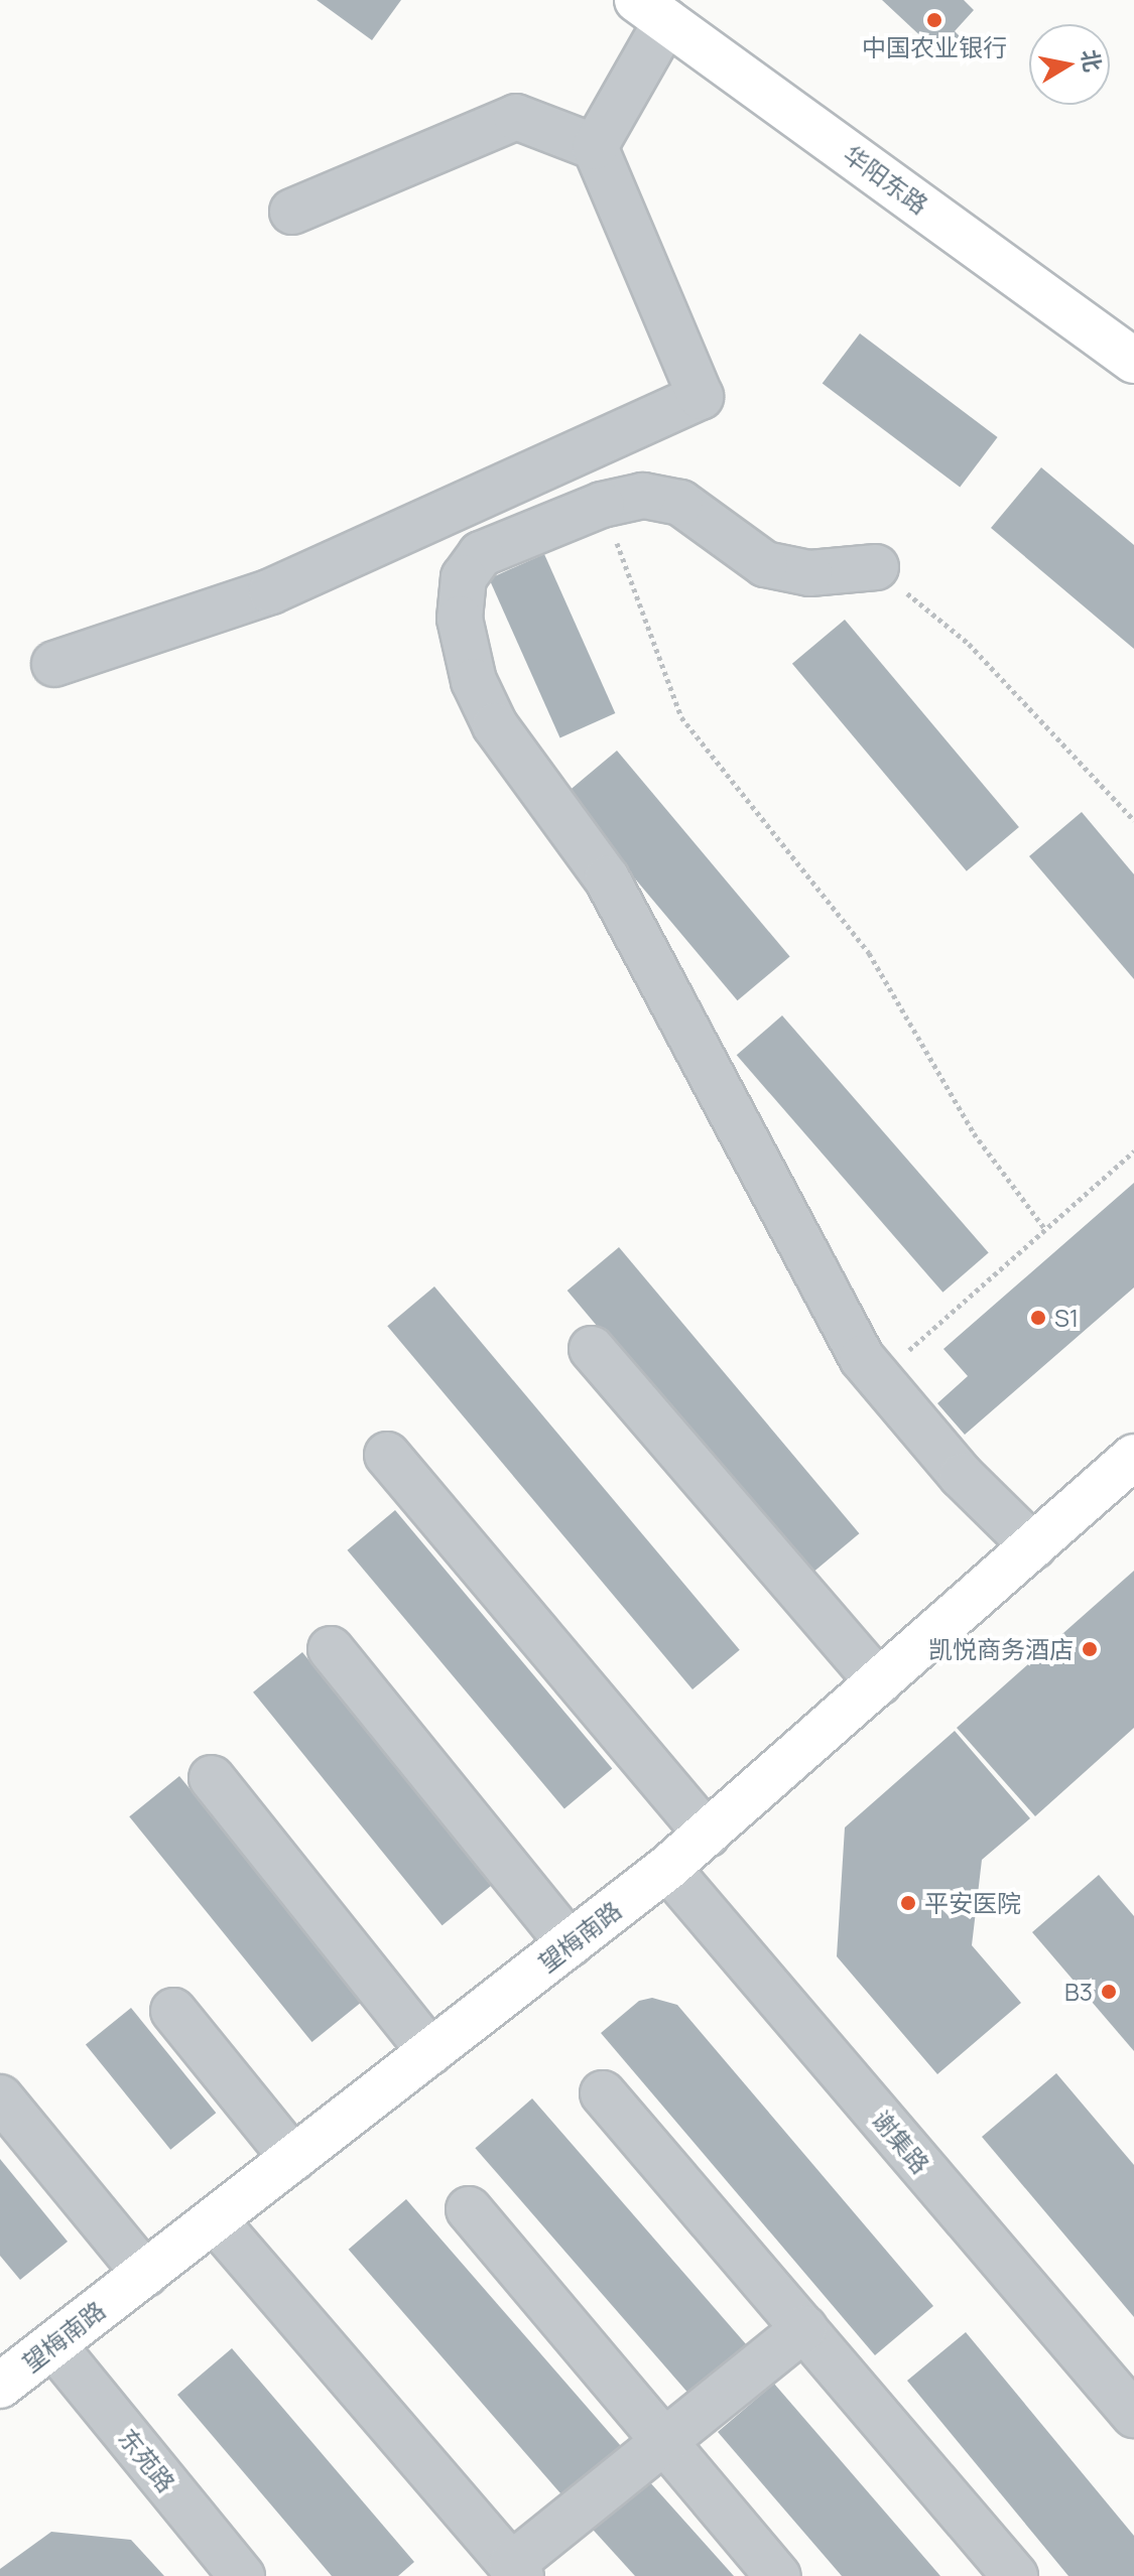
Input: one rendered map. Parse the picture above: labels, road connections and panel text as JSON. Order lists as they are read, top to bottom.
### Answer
{
  "streets": {
    "main road": ["华阳东路", "望梅南路"],
    "street": ["谢集路", "东苑路"]
  },
  "crossings": [
    ["望梅南路", "谢集路"],
    ["望梅南路", "东苑路"]
  ],
  "places": [
    "中国农业银行",
    "S1",
    "凯悦商务酒店",
    "平安医院",
    "B3"
  ],
  "north": "right"
}
